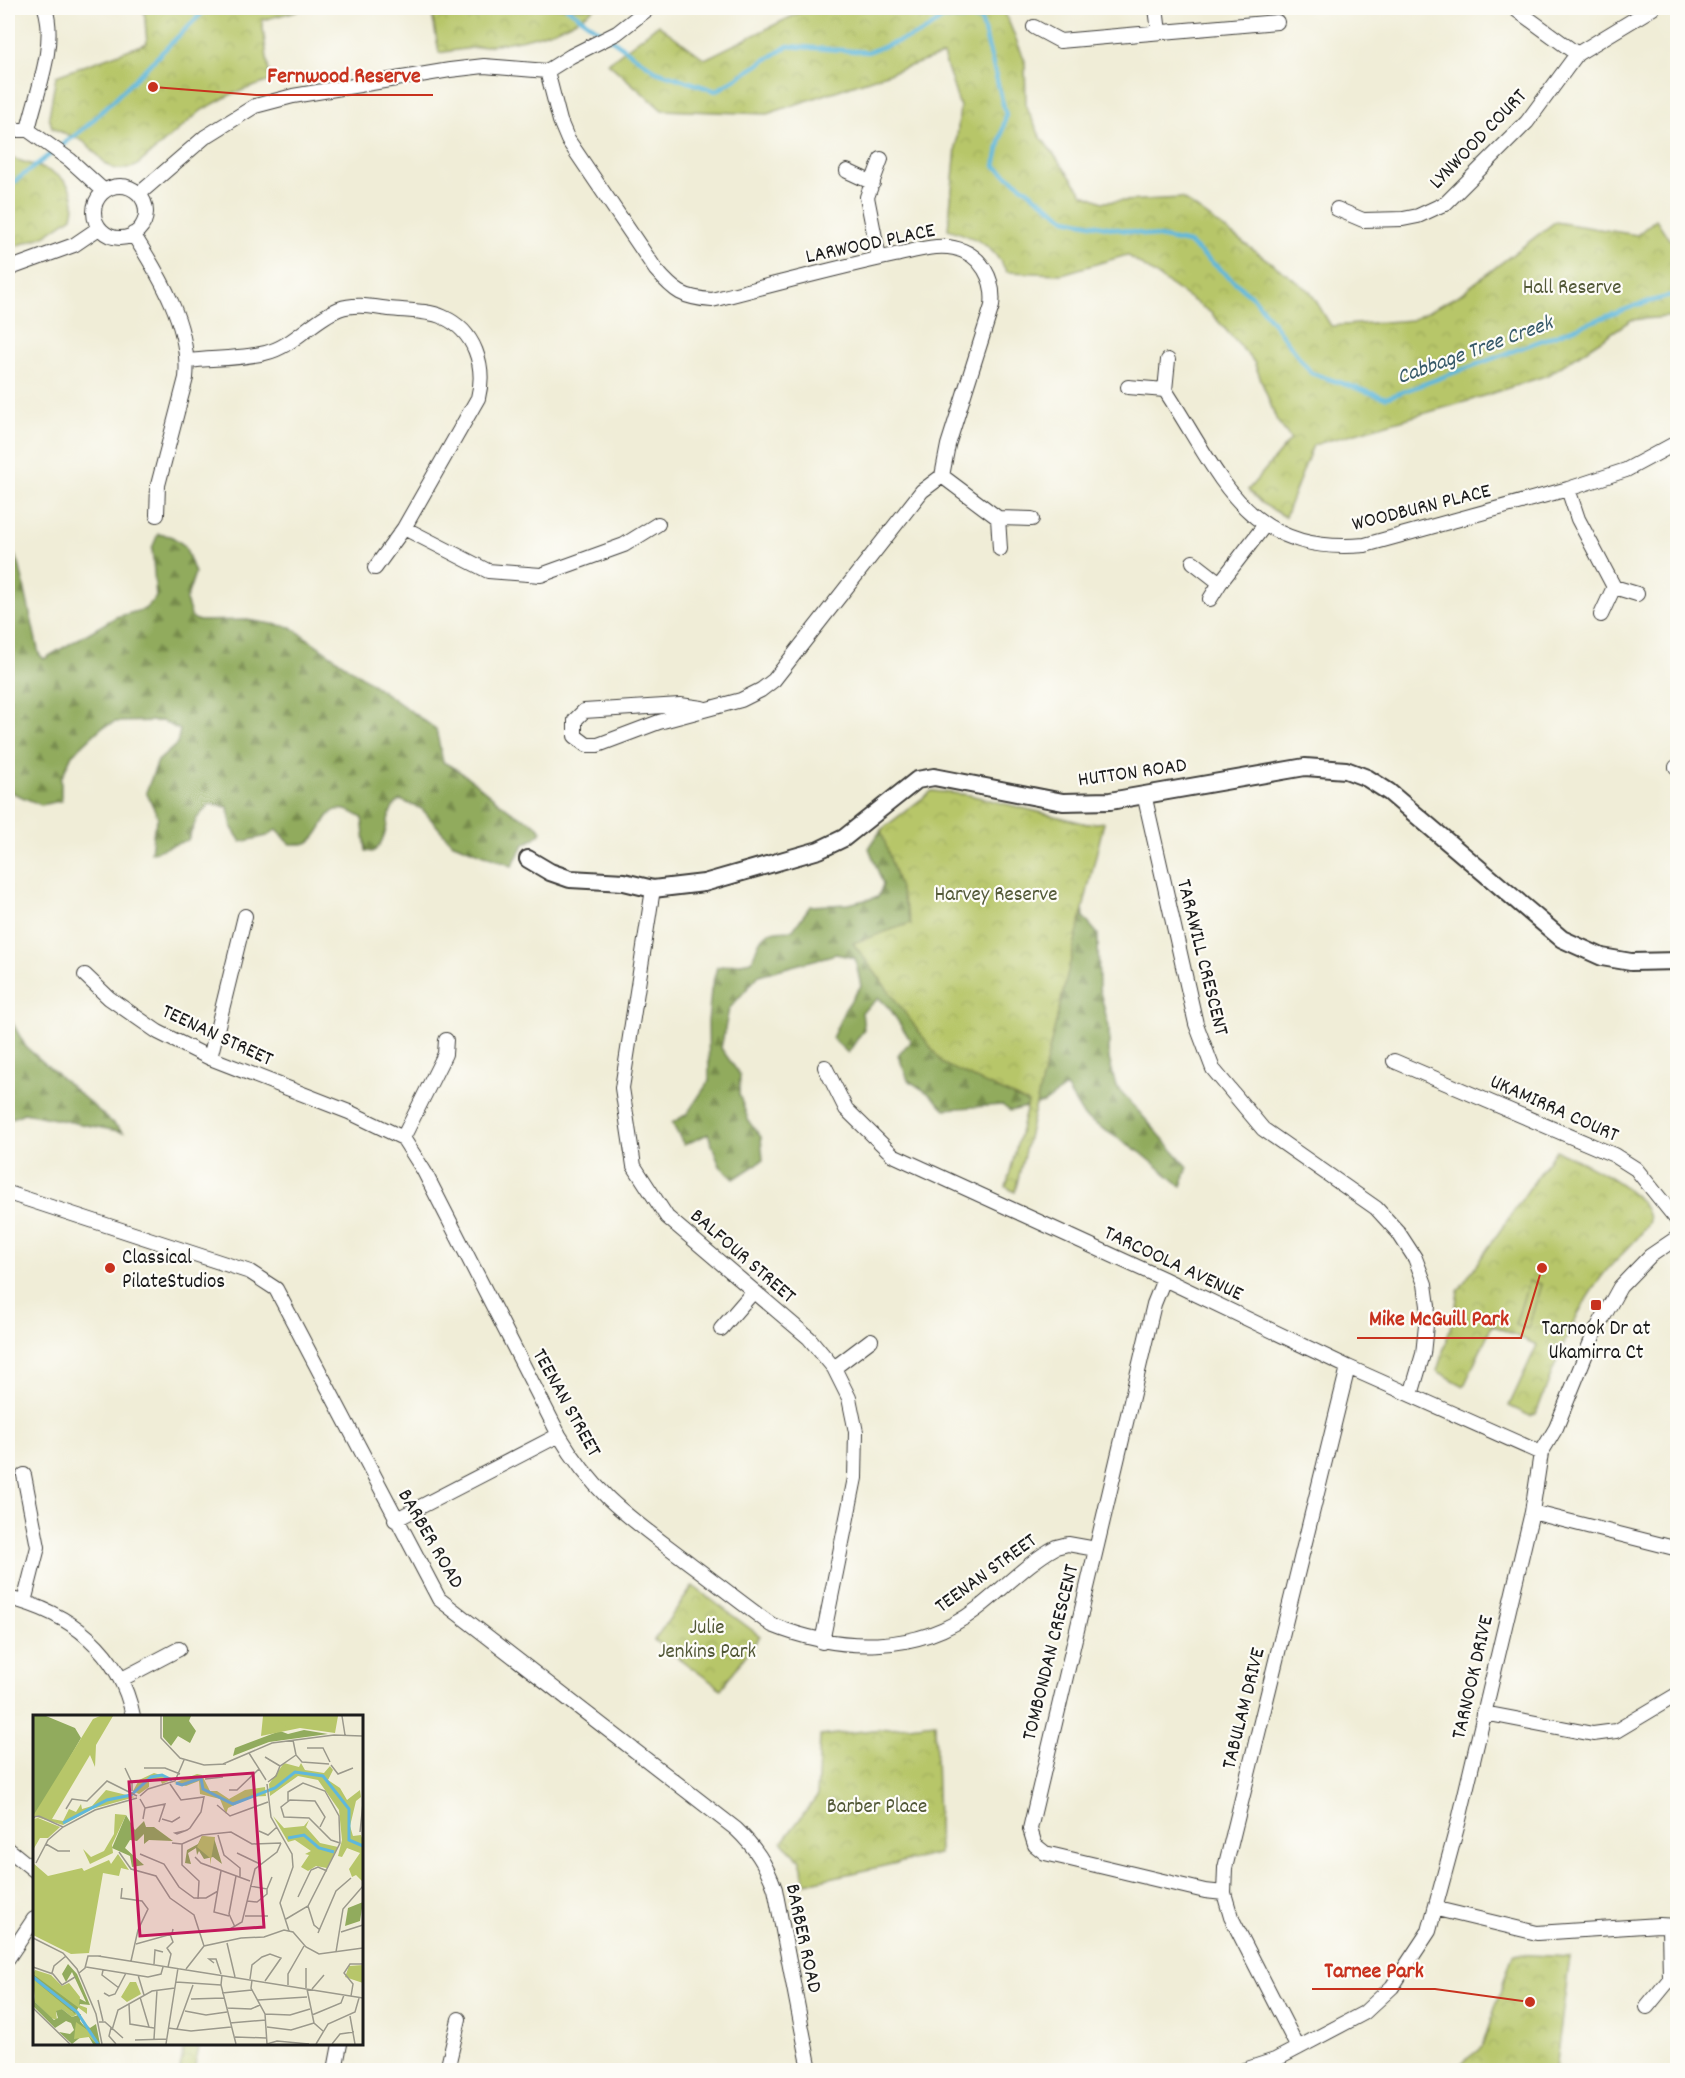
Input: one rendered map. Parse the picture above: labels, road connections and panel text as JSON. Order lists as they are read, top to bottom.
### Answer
{
  "streets": {
    "street": [
      "LYNWOOD COURT",
      "LARWOOD PLACE",
      "WOODBURN PLACE",
      "HUTTON ROAD",
      "TARAWILL CRESCENT",
      "TEENAN STREET",
      "UKAMIRRA COURT",
      "BALFOUR STREET",
      "TARCOOLA AVENUE",
      "BARBER ROAD",
      "TOMBONDAN CRESCENT",
      "TARNOOK DRIVE",
      "TABULAM DRIVE"
    ]
  },
  "crossings": [
    ["HUTTON ROAD", "TARAWILL CRESCENT"],
    ["HUTTON ROAD", "BALFOUR STREET"],
    ["TARAWILL CRESCENT", "TARCOOLA AVENUE"],
    ["TEENAN STREET", "BALFOUR STREET"],
    ["TEENAN STREET", "TOMBONDAN CRESCENT"],
    ["TARCOOLA AVENUE", "TOMBONDAN CRESCENT"],
    ["TARCOOLA AVENUE", "TARNOOK DRIVE"],
    ["TARCOOLA AVENUE", "TABULAM DRIVE"],
    ["TOMBONDAN CRESCENT", "TABULAM DRIVE"],
    ["TARNOOK DRIVE", "TABULAM DRIVE"]
  ],
  "water": ["Cabbage Tree Creek"],
  "parks": [
    "Hall Reserve",
    "Harvey Reserve",
    "Julie Jenkins Park",
    "Barber Place"
  ],
  "places": {
    "other": [
      "Fernwood Reserve",
      "Classical PilateStudios",
      "Mike McGuill Park",
      "Tarnee Park"
    ],
    "transit": ["Tarnook Dr at Ukamirra Ct"]
  }
}
